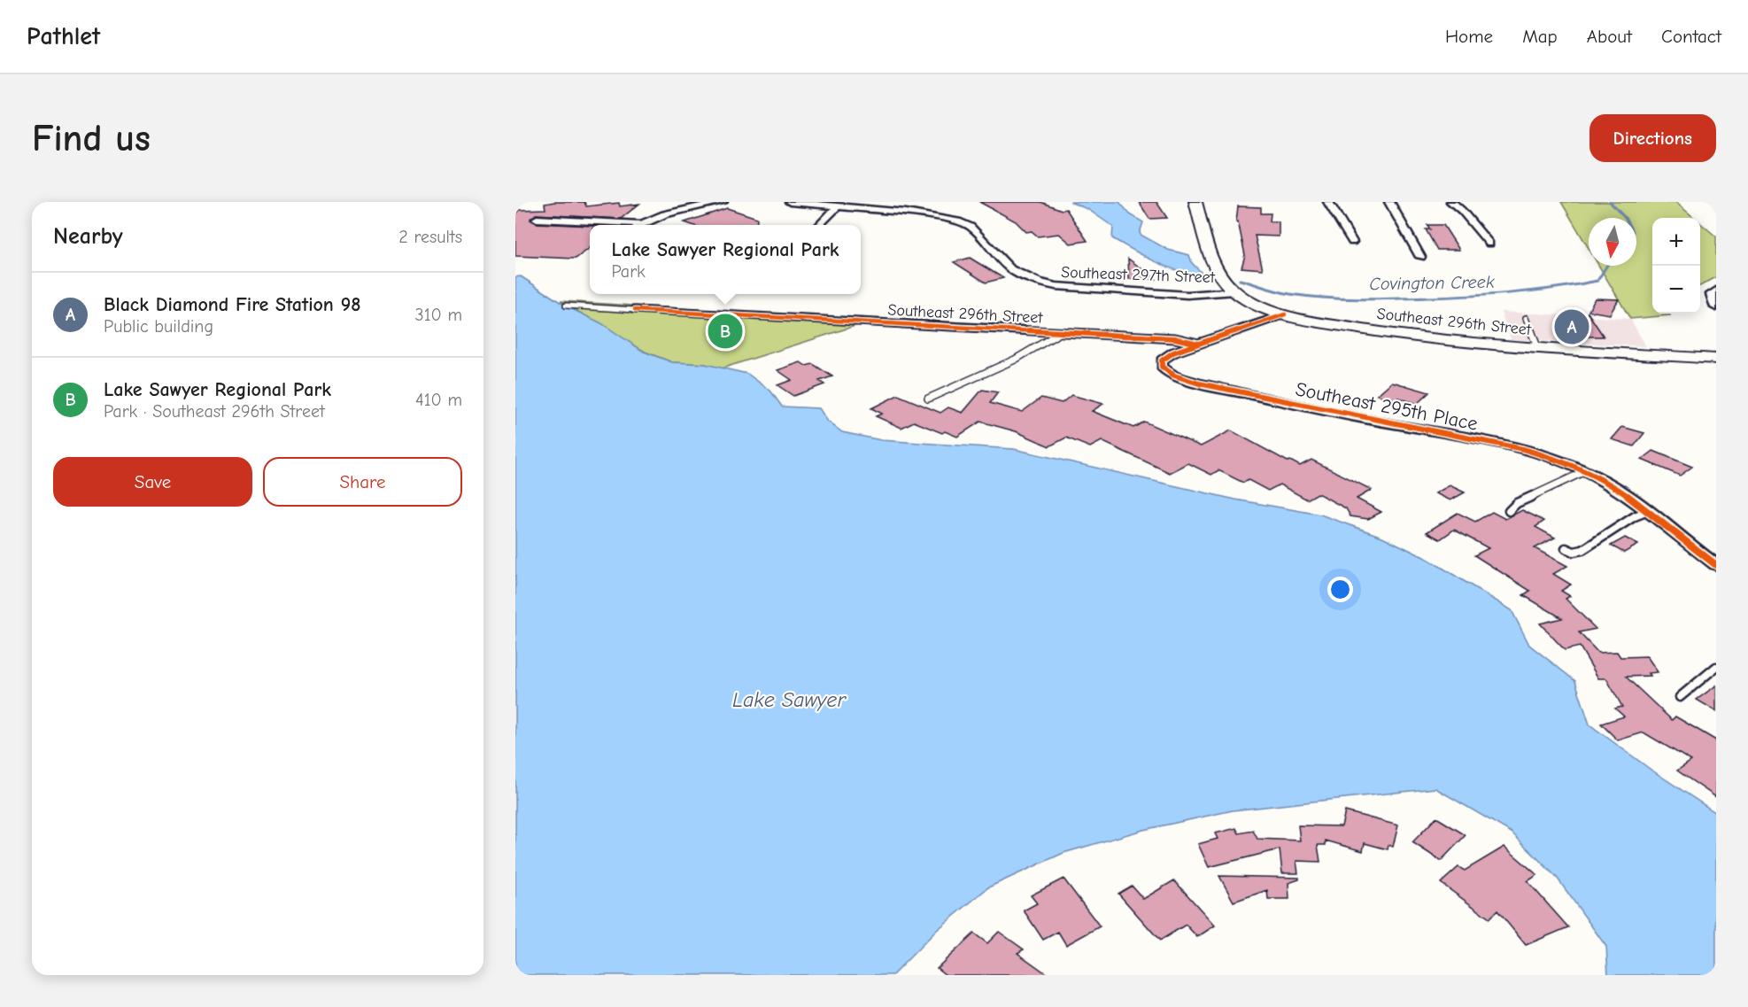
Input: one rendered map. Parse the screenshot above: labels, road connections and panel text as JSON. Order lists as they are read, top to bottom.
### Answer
{
  "streets": {
    "street": ["Southeast 297th Street", "Southeast 296th Street", "Southeast 295th Place"]
  },
  "crossings": [
    ["Southeast 297th Street", "Southeast 296th Street"],
    ["Southeast 296th Street", "Southeast 295th Place"]
  ],
  "water": ["Covington Creek", "Lake Sawyer"],
  "north": "bottom",
  "page": {
    "header": "Pathlet",
    "nav": [
      "Home",
      "Map",
      "About",
      "Contact"
    ],
    "buttons": [
      "Directions",
      ["Save", "Share"]
    ],
    "title": "Find us",
    "heading": ["Nearby", "2 results"],
    "map_buttons": ["+", "−"],
    "popup": ["Lake Sawyer Regional Park", "Park"],
    "list": [
      {
        "mark": "A",
        "name": "Black Diamond Fire Station 98",
        "note": "Public building",
        "value": "310 m"
      },
      {
        "mark": "B",
        "name": "Lake Sawyer Regional Park",
        "note": "Park · Southeast 296th Street",
        "value": "410 m"
      }
    ],
    "pins": ["A", "B"]
  }
}
